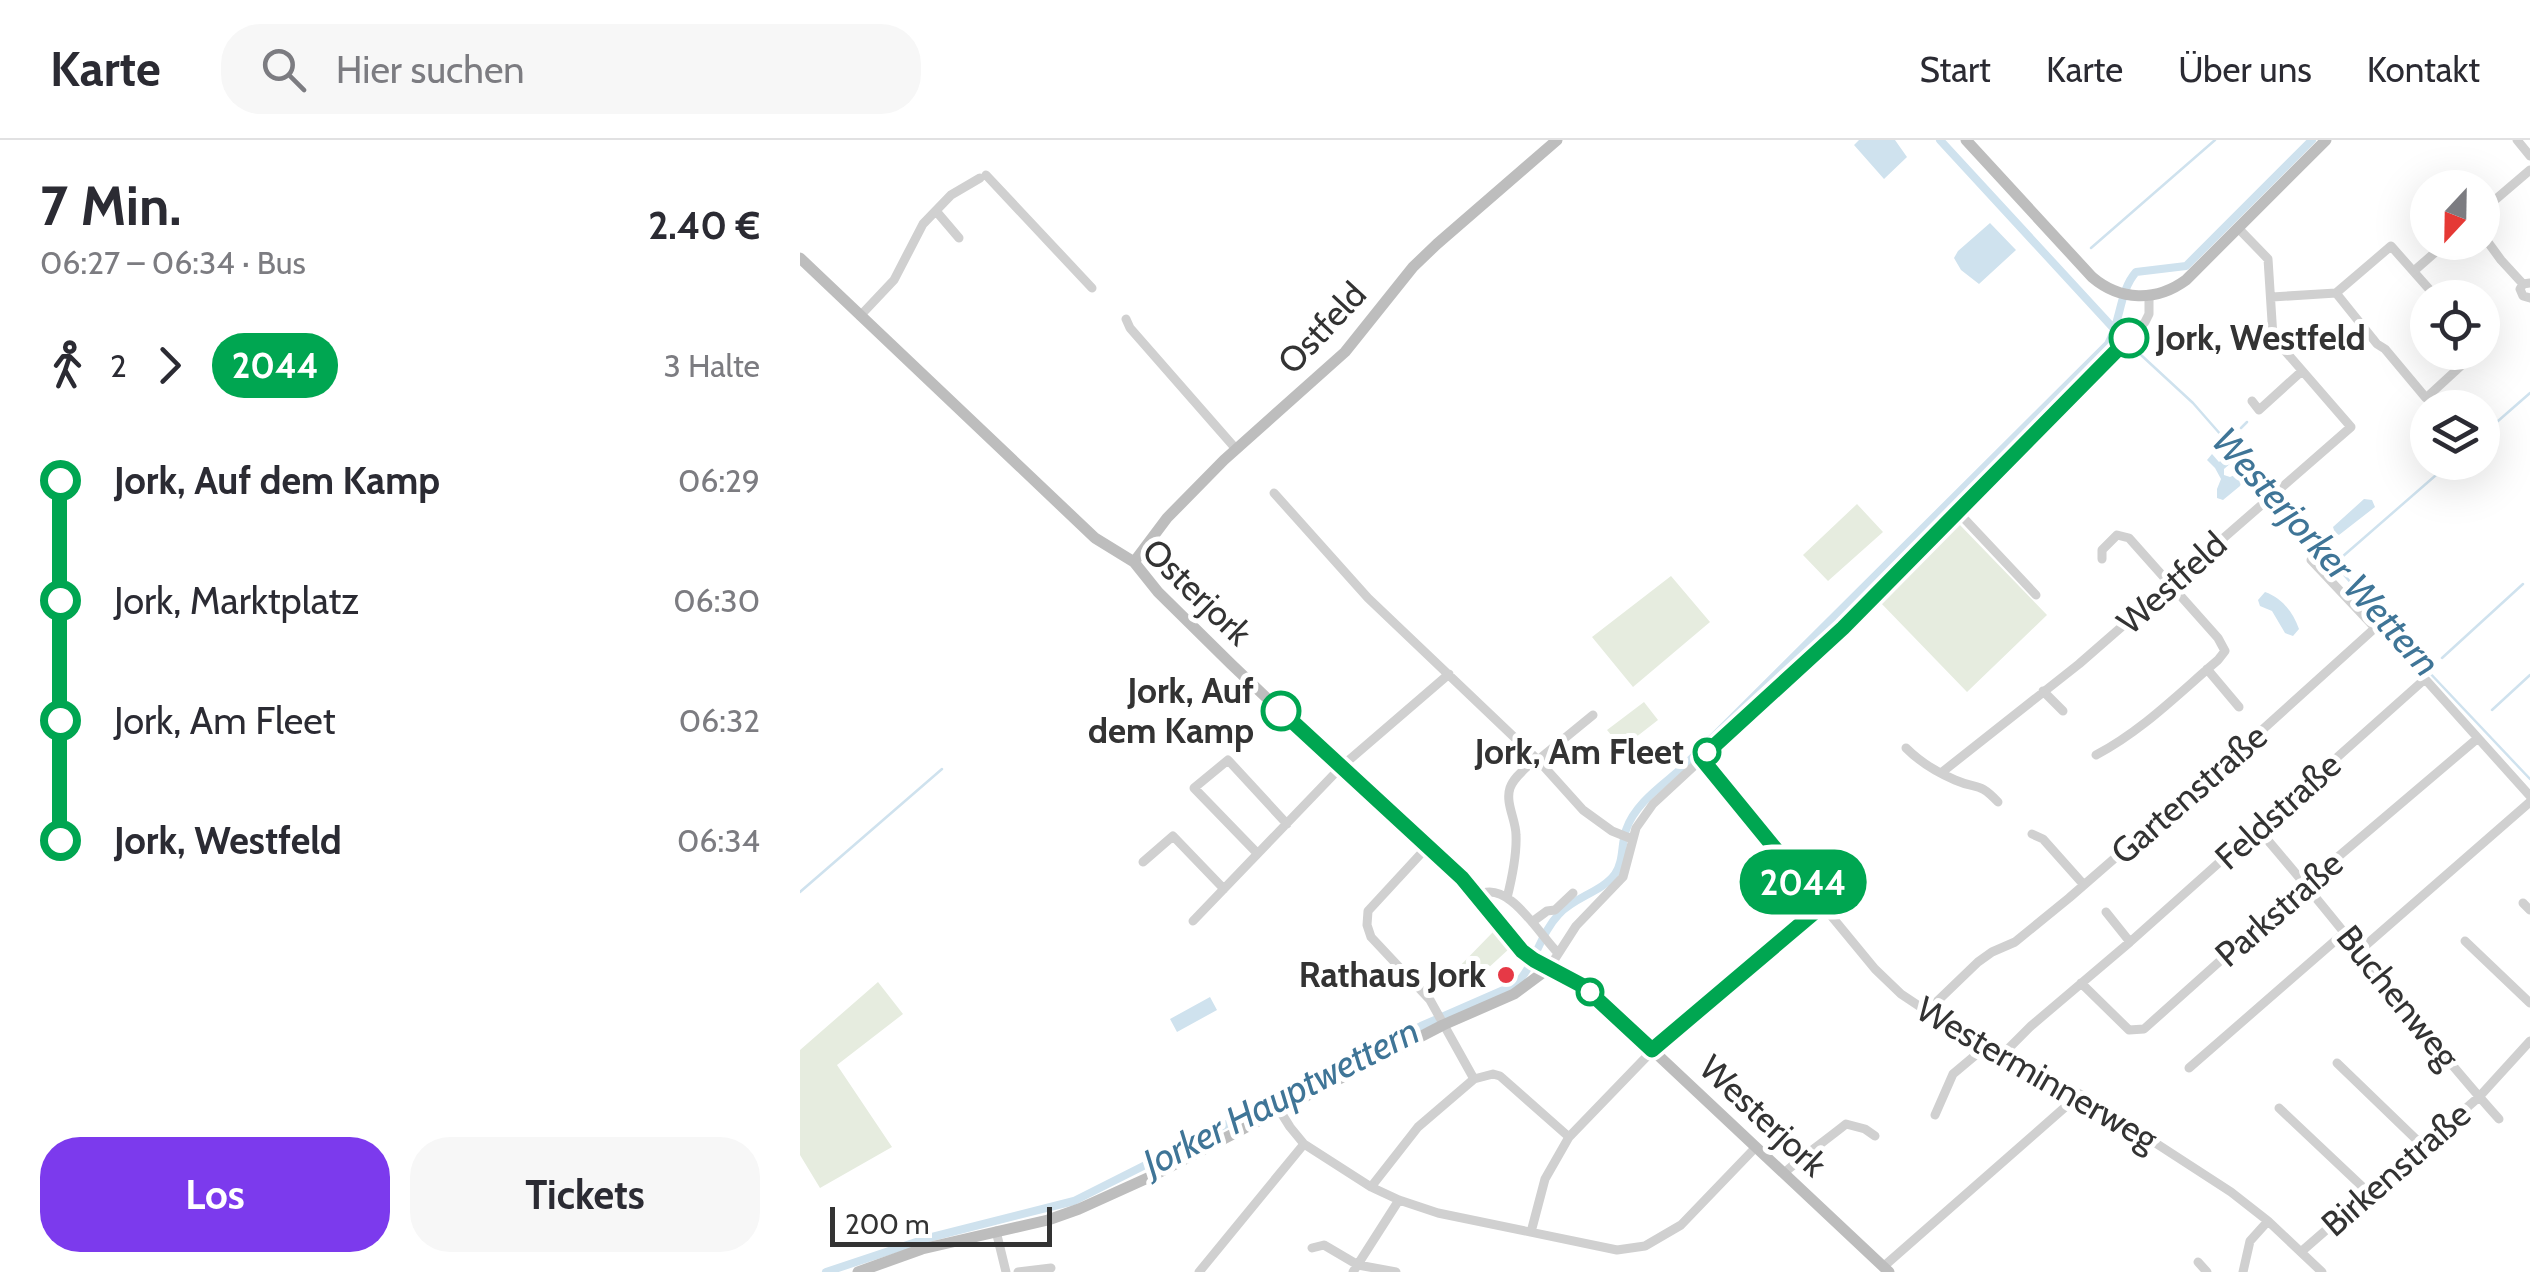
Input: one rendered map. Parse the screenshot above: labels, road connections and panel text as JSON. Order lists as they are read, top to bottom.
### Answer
{
  "streets": {
    "street": [
      "Ostfeld",
      "Westfeld",
      "Osterjork",
      "Gartenstraße",
      "Feldstraße",
      "Parkstraße",
      "Buchenweg",
      "Westerminnerweg",
      "Westerjork",
      "Birkenstraße"
    ]
  },
  "crossings": [
    ["Ostfeld", "Osterjork"],
    ["Osterjork", "Westerjork"],
    ["Gartenstraße", "Westerminnerweg"],
    ["Feldstraße", "Parkstraße"],
    ["Feldstraße", "Buchenweg"],
    ["Feldstraße", "Westerminnerweg"],
    ["Parkstraße", "Buchenweg"],
    ["Buchenweg", "Birkenstraße"],
    ["Westerminnerweg", "Birkenstraße"]
  ],
  "water": ["Westerjorker Wettern", "Jorker Hauptwettern"],
  "places": [
    "Jork, Westfeld",
    "Jork, Auf dem Kamp",
    "Jork, Am Fleet",
    "Rathaus Jork"
  ],
  "lines": ["bus line 2044"],
  "scale_bar": "200 m",
  "north": "bottom",
  "page": {
    "header": "Karte",
    "search": "Hier suchen",
    "nav": [
      "Start",
      "Karte",
      "Über uns",
      "Kontakt"
    ],
    "heading": ["7 Min.", "06:27 – 06:34 · Bus", "2.40 €"],
    "on_map": "2044",
    "legs": ["2", "2044", "3 Halte"],
    "list": [
      {
        "name": "Jork, Auf dem Kamp",
        "value": "06:29"
      },
      {
        "name": "Jork, Marktplatz",
        "value": "06:30"
      },
      {
        "name": "Jork, Am Fleet",
        "value": "06:32"
      },
      {
        "name": "Jork, Westfeld",
        "value": "06:34"
      }
    ],
    "buttons": ["Los", "Tickets"],
    "scale": "200 m"
  }
}
